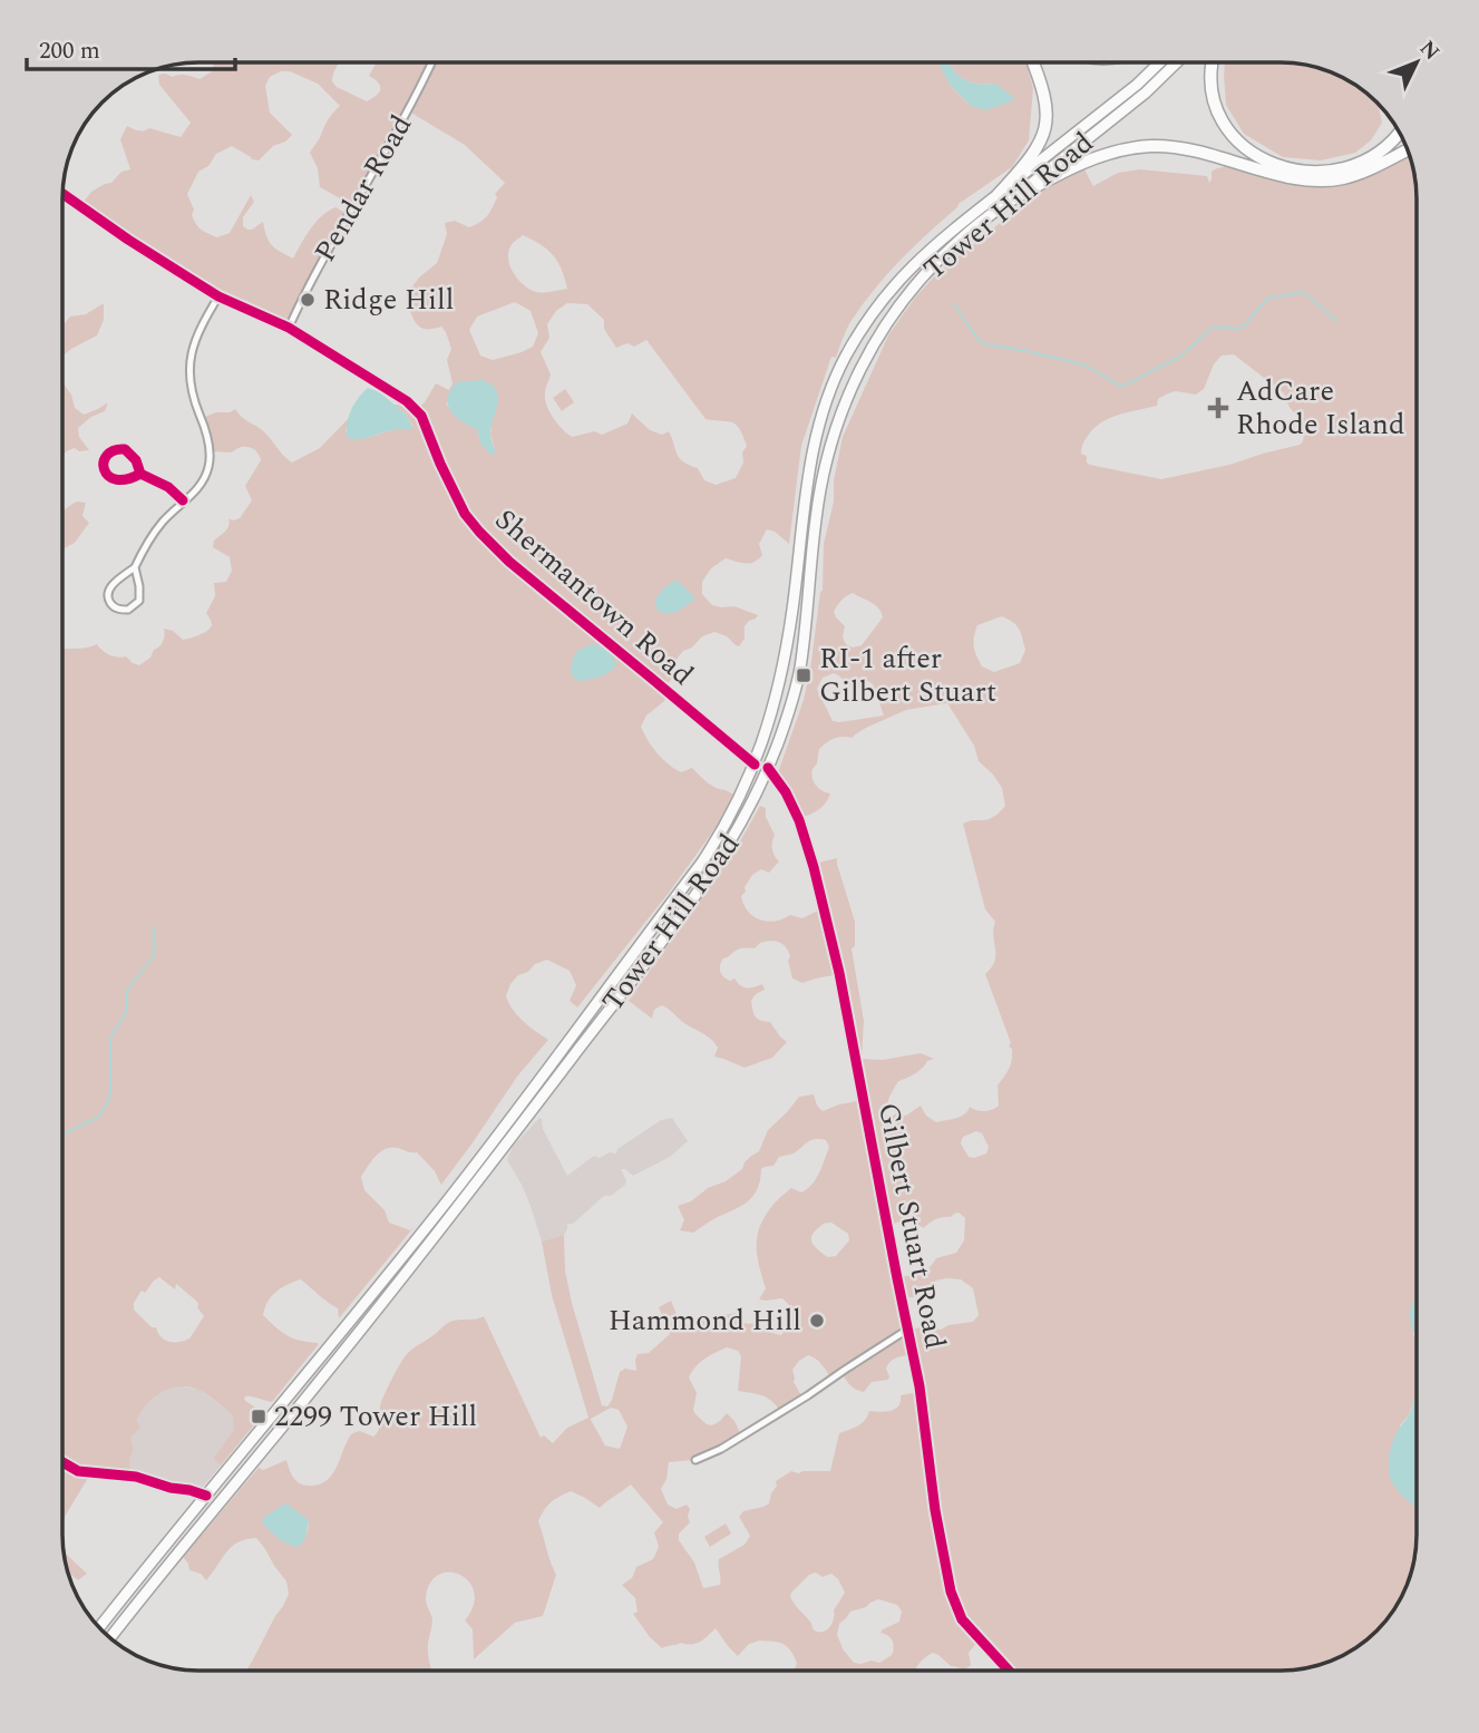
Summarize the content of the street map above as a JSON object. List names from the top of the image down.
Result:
{
  "streets": {
    "highway": ["Tower Hill Road"],
    "street": ["Pendar Road", "Shermantown Road", "Gilbert Stuart Road"]
  },
  "crossings": [
    ["Pendar Road", "Shermantown Road"],
    ["Tower Hill Road", "Shermantown Road"],
    ["Tower Hill Road", "Gilbert Stuart Road"]
  ],
  "places": {
    "other": ["Ridge Hill", "Hammond Hill"],
    "health": ["AdCare Rhode Island"],
    "transit": ["RI-1 after Gilbert Stuart", "2299 Tower Hill"]
  },
  "scale_bar": "200 m",
  "north": "top right"
}
